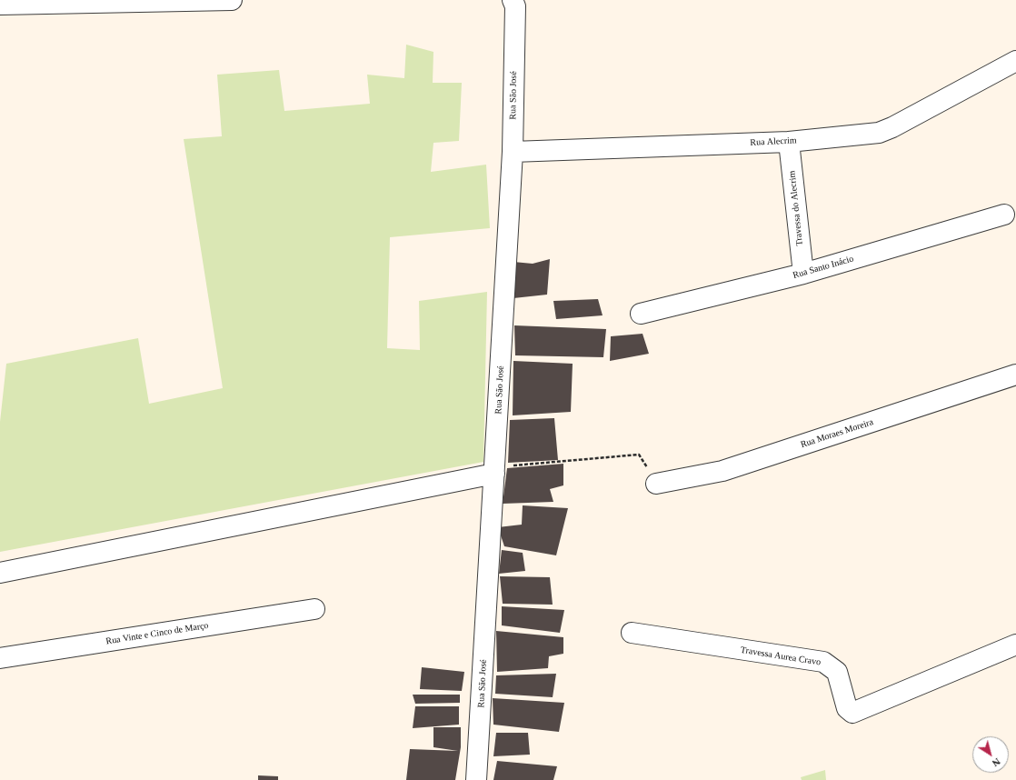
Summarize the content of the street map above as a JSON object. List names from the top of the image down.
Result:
{
  "streets": {
    "street": [
      "Rua São José",
      "Rua Alecrim",
      "Travessa do Alecrim",
      "Rua Santo Inácio",
      "Rua Moraes Moreira",
      "Rua Vinte e Cinco de Março",
      "Travessa Aurea Cravo"
    ]
  },
  "crossings": [
    ["Rua São José", "Rua Alecrim"],
    ["Rua Alecrim", "Travessa do Alecrim"],
    ["Travessa do Alecrim", "Rua Santo Inácio"]
  ],
  "north": "bottom right"
}
